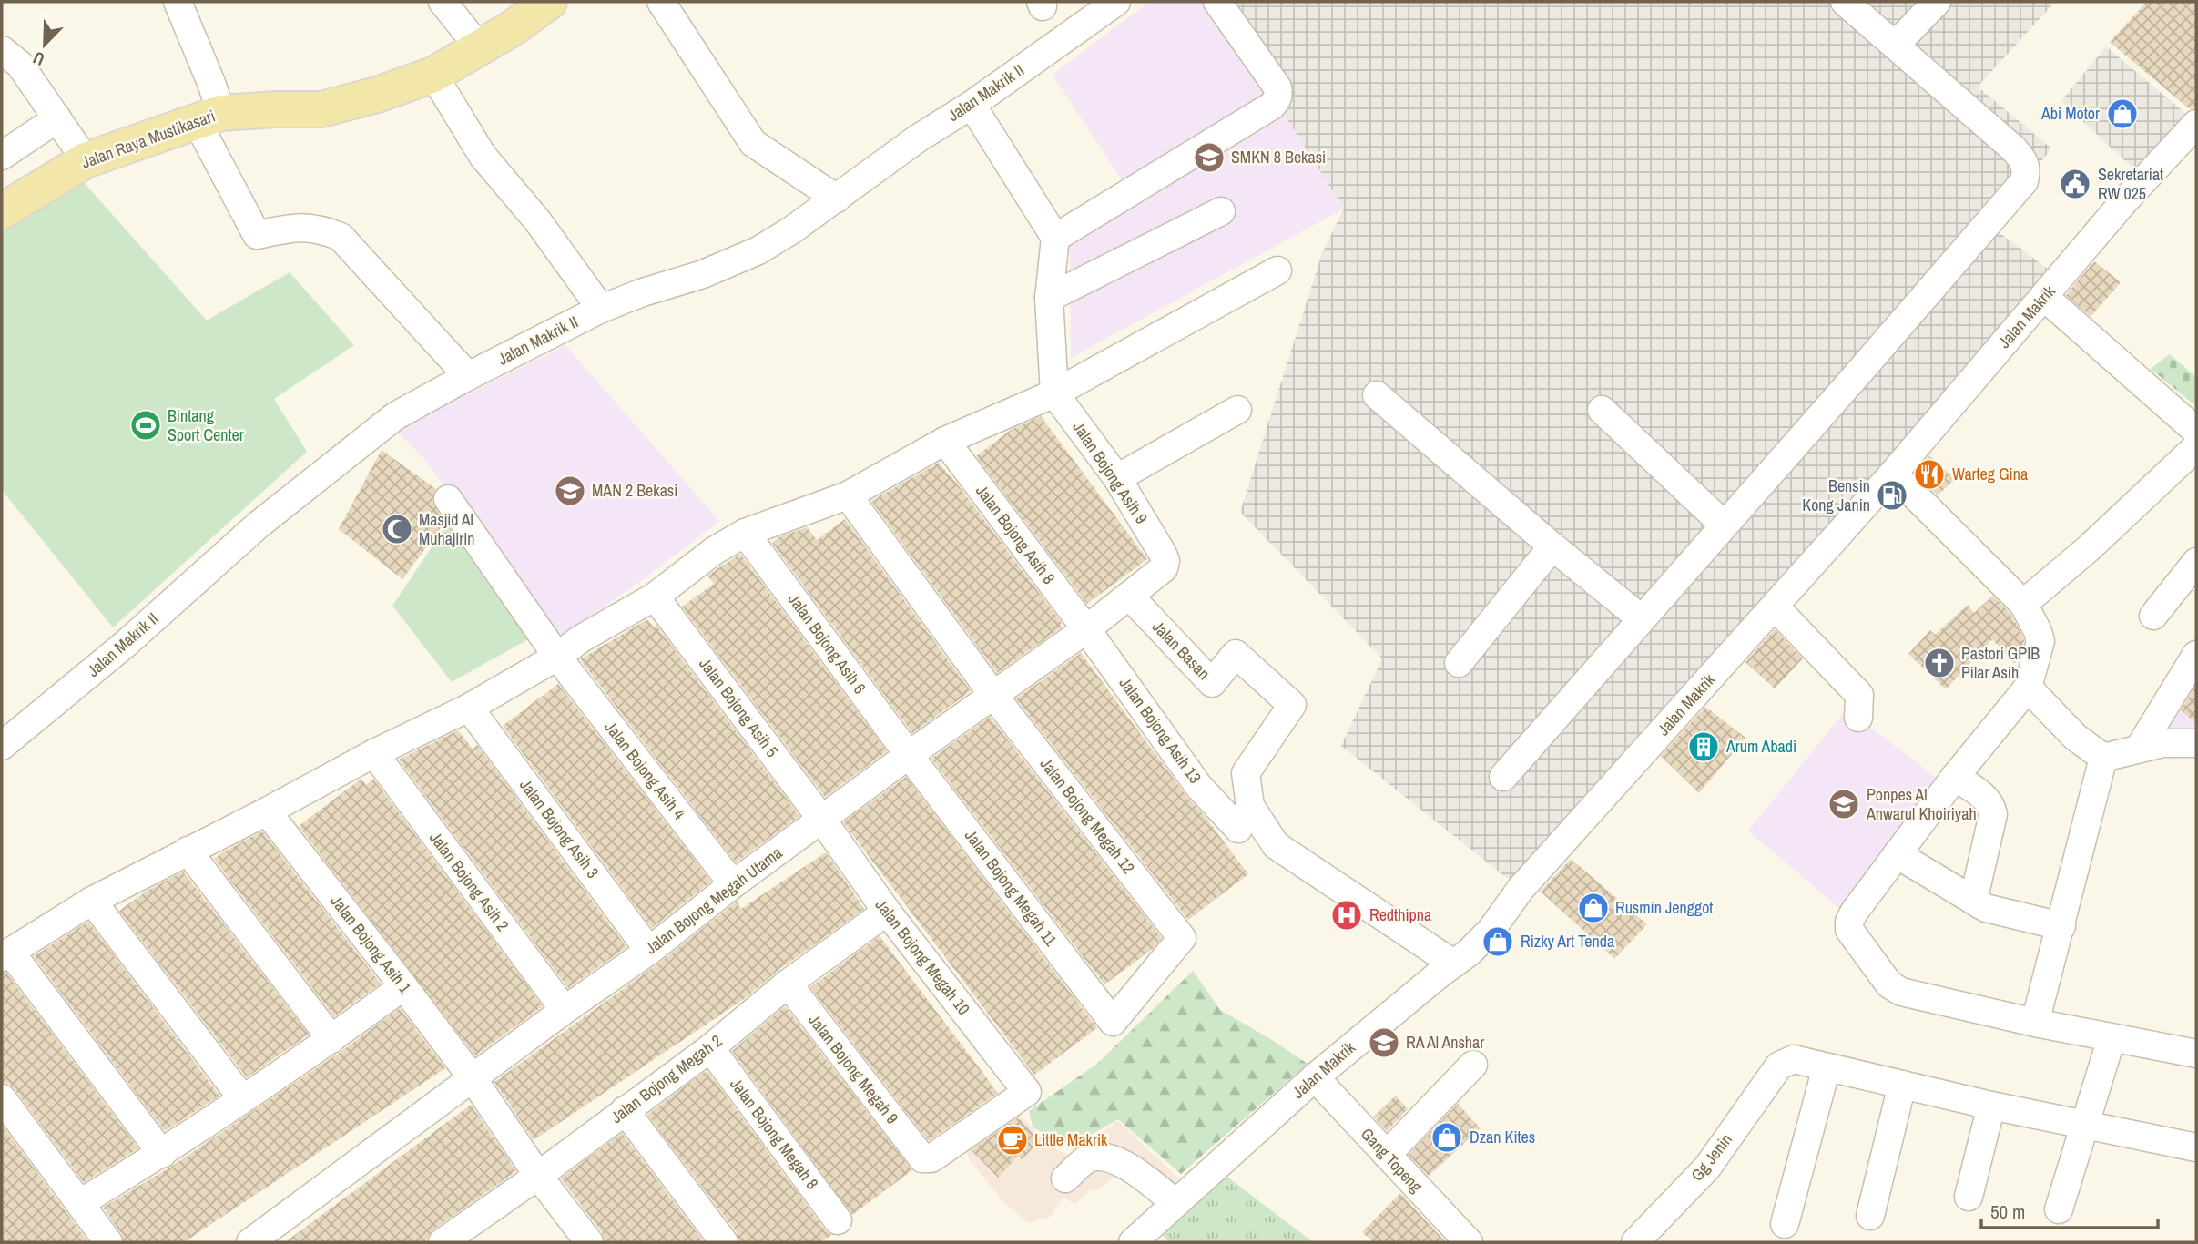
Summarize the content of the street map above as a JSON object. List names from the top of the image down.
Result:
{
  "streets": {
    "main road": ["Jalan Raya Mustikasari"],
    "street": [
      "Jalan Makrik II",
      "Jalan Makrik",
      "Jalan Bojong Asih 9",
      "Jalan Bojong Asih 8",
      "Jalan Bojong Asih 6",
      "Jalan Basan",
      "Jalan Bojong Asih 5",
      "Jalan Bojong Asih 13",
      "Jalan Bojong Asih 4",
      "Jalan Bojong Megah 12",
      "Jalan Bojong Asih 3",
      "Jalan Bojong Asih 2",
      "Jalan Bojong Megah 11",
      "Jalan Bojong Megah Utama",
      "Jalan Bojong Asih 1",
      "Jalan Bojong Megah 10",
      "Jalan Bojong Megah 9",
      "Jalan Bojong Megah 2",
      "Jalan Bojong Megah 8",
      "Gg Jenin",
      "Gang Topeng"
    ]
  },
  "crossings": [
    ["Jalan Makrik", "Jalan Basan"],
    ["Jalan Makrik", "Gang Topeng"],
    ["Jalan Bojong Asih 9", "Jalan Bojong Megah Utama"],
    ["Jalan Bojong Asih 8", "Jalan Bojong Asih 13"],
    ["Jalan Bojong Asih 8", "Jalan Bojong Megah Utama"],
    ["Jalan Bojong Asih 6", "Jalan Bojong Megah 11"],
    ["Jalan Bojong Asih 6", "Jalan Bojong Megah Utama"],
    ["Jalan Basan", "Jalan Bojong Megah Utama"],
    ["Jalan Bojong Asih 5", "Jalan Bojong Megah Utama"],
    ["Jalan Bojong Asih 5", "Jalan Bojong Megah 10"],
    ["Jalan Bojong Asih 13", "Jalan Bojong Megah Utama"],
    ["Jalan Bojong Asih 4", "Jalan Bojong Megah Utama"],
    ["Jalan Bojong Megah 12", "Jalan Bojong Megah 11"],
    ["Jalan Bojong Megah 12", "Jalan Bojong Megah Utama"],
    ["Jalan Bojong Asih 3", "Jalan Bojong Megah Utama"],
    ["Jalan Bojong Asih 2", "Jalan Bojong Megah Utama"],
    ["Jalan Bojong Megah 11", "Jalan Bojong Megah Utama"],
    ["Jalan Bojong Megah Utama", "Jalan Bojong Asih 1"],
    ["Jalan Bojong Megah Utama", "Jalan Bojong Megah 10"],
    ["Jalan Bojong Megah 10", "Jalan Bojong Megah 9"],
    ["Jalan Bojong Megah 10", "Jalan Bojong Megah 2"],
    ["Jalan Bojong Megah 9", "Jalan Bojong Megah 2"],
    ["Jalan Bojong Megah 2", "Jalan Bojong Megah 8"]
  ],
  "places": {
    "shop": [
      "Abi Motor",
      "Rusmin Jenggot",
      "Rizky Art Tenda",
      "Dzan Kites"
    ],
    "school or university": [
      "SMKN 8 Bekasi",
      "MAN 2 Bekasi",
      "Ponpes Al Anwarul Khoiriyah",
      "RA Al Anshar"
    ],
    "public building": ["Sekretariat RW 025"],
    "sports": ["Bintang Sport Center"],
    "restaurant": ["Warteg Gina"],
    "fuel station": ["Bensin Kong Janin"],
    "mosque": ["Masjid Al Muhajirin"],
    "church": ["Pastori GPIB Pilar Asih"],
    "building": ["Arum Abadi"],
    "hospital": ["Redthipna"],
    "cafe": ["Little Makrik"]
  },
  "scale_bar": "50 m",
  "north": "bottom left"
}
